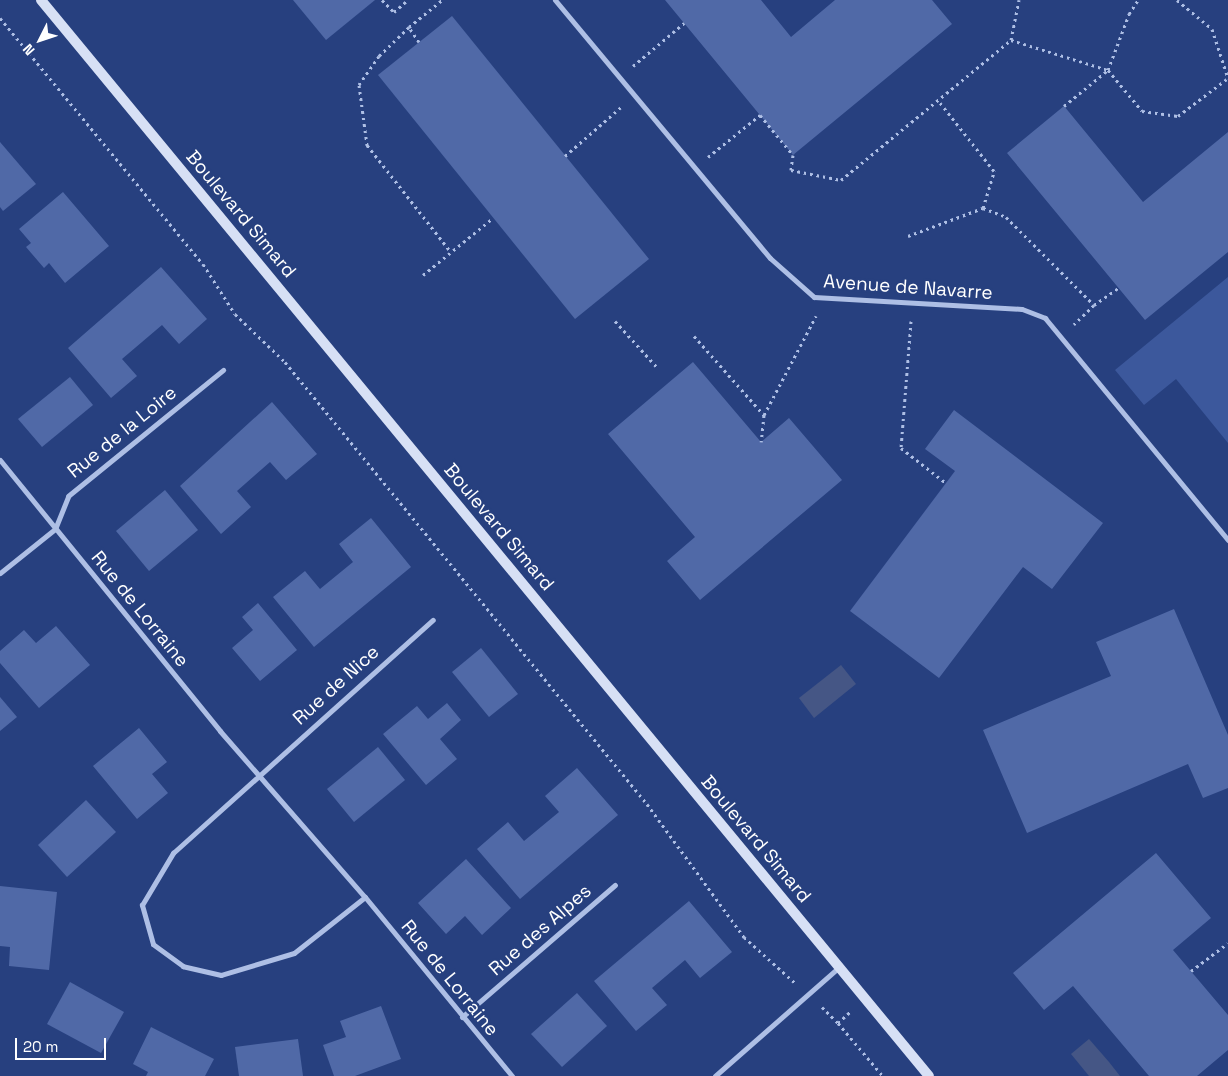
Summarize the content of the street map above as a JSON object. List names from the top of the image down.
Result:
{
  "streets": {
    "main road": ["Boulevard Simard"],
    "street": [
      "Avenue de Navarre",
      "Rue de la Loire",
      "Rue de Lorraine",
      "Rue de Nice",
      "Rue des Alpes"
    ]
  },
  "crossings": [
    ["Rue de la Loire", "Rue de Lorraine"],
    ["Rue de Lorraine", "Rue de Nice"],
    ["Rue de Lorraine", "Rue des Alpes"]
  ],
  "scale_bar": "20 m",
  "north": "bottom left"
}
